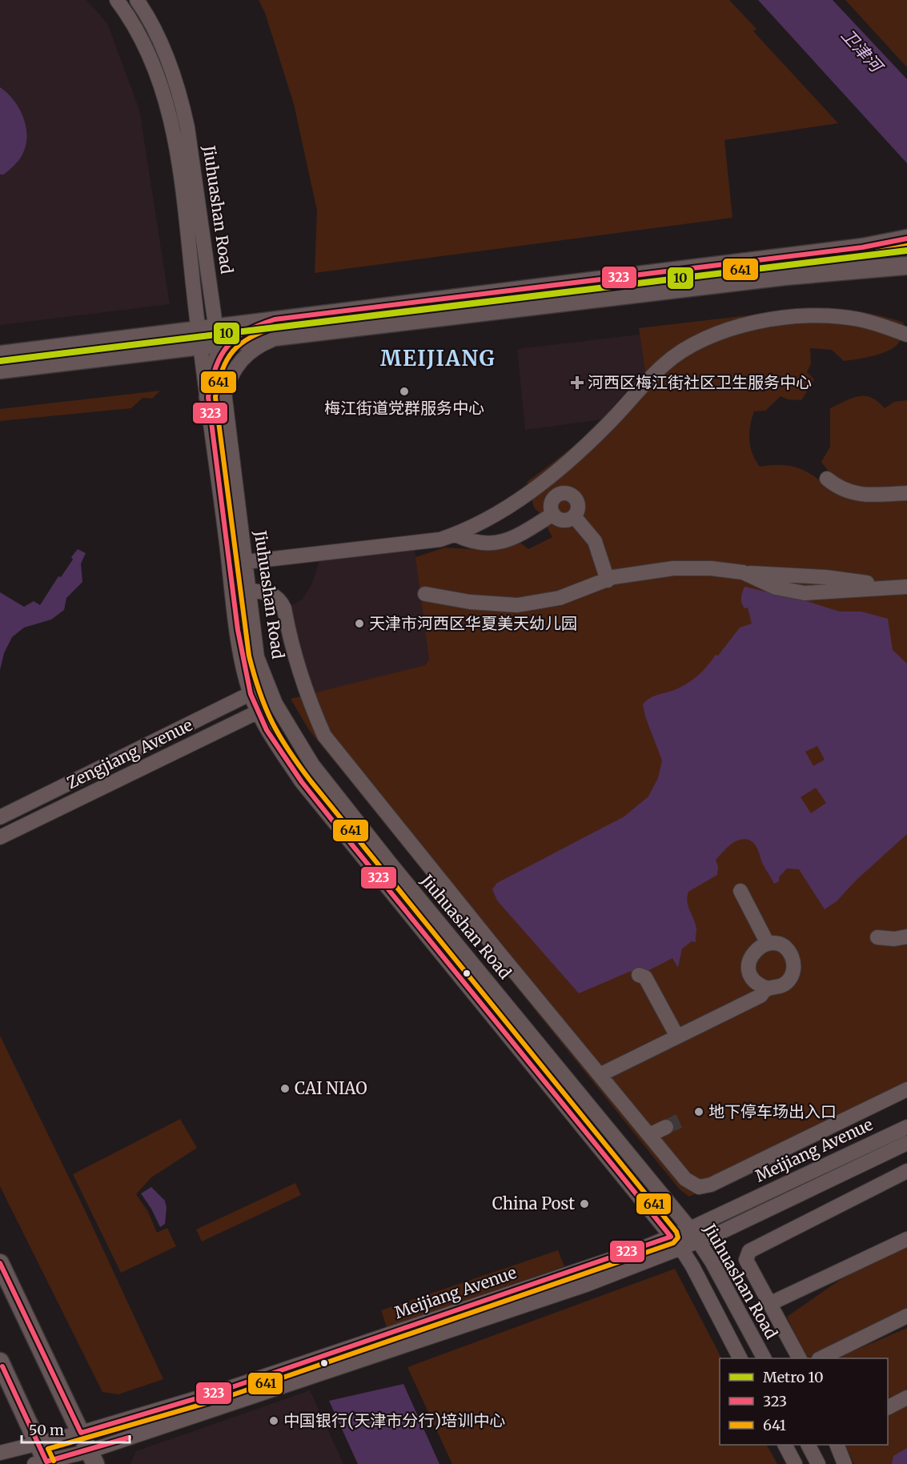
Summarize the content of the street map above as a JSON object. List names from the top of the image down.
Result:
{
  "streets": {
    "street": ["Jiuhuashan Road", "Zengjiang Avenue", "Meijiang Avenue"]
  },
  "crossings": [
    ["Jiuhuashan Road", "Zengjiang Avenue"],
    ["Jiuhuashan Road", "Meijiang Avenue"]
  ],
  "districts": ["MEIJIANG"],
  "water": ["卫津河"],
  "places": {
    "health": ["河西区梅江街社区卫生服务中心"],
    "other": [
      "梅江街道党群服务中心",
      "天津市河西区华夏美天幼儿园",
      "CAI NIAO",
      "地下停车场出入口",
      "China Post",
      "中国银行(天津市分行)培训中心"
    ]
  },
  "lines": ["transit line 323", "transit line 641", "metro line 10"],
  "legend": ["Metro 10", "323", "641"],
  "scale_bar": "50 m"
}
